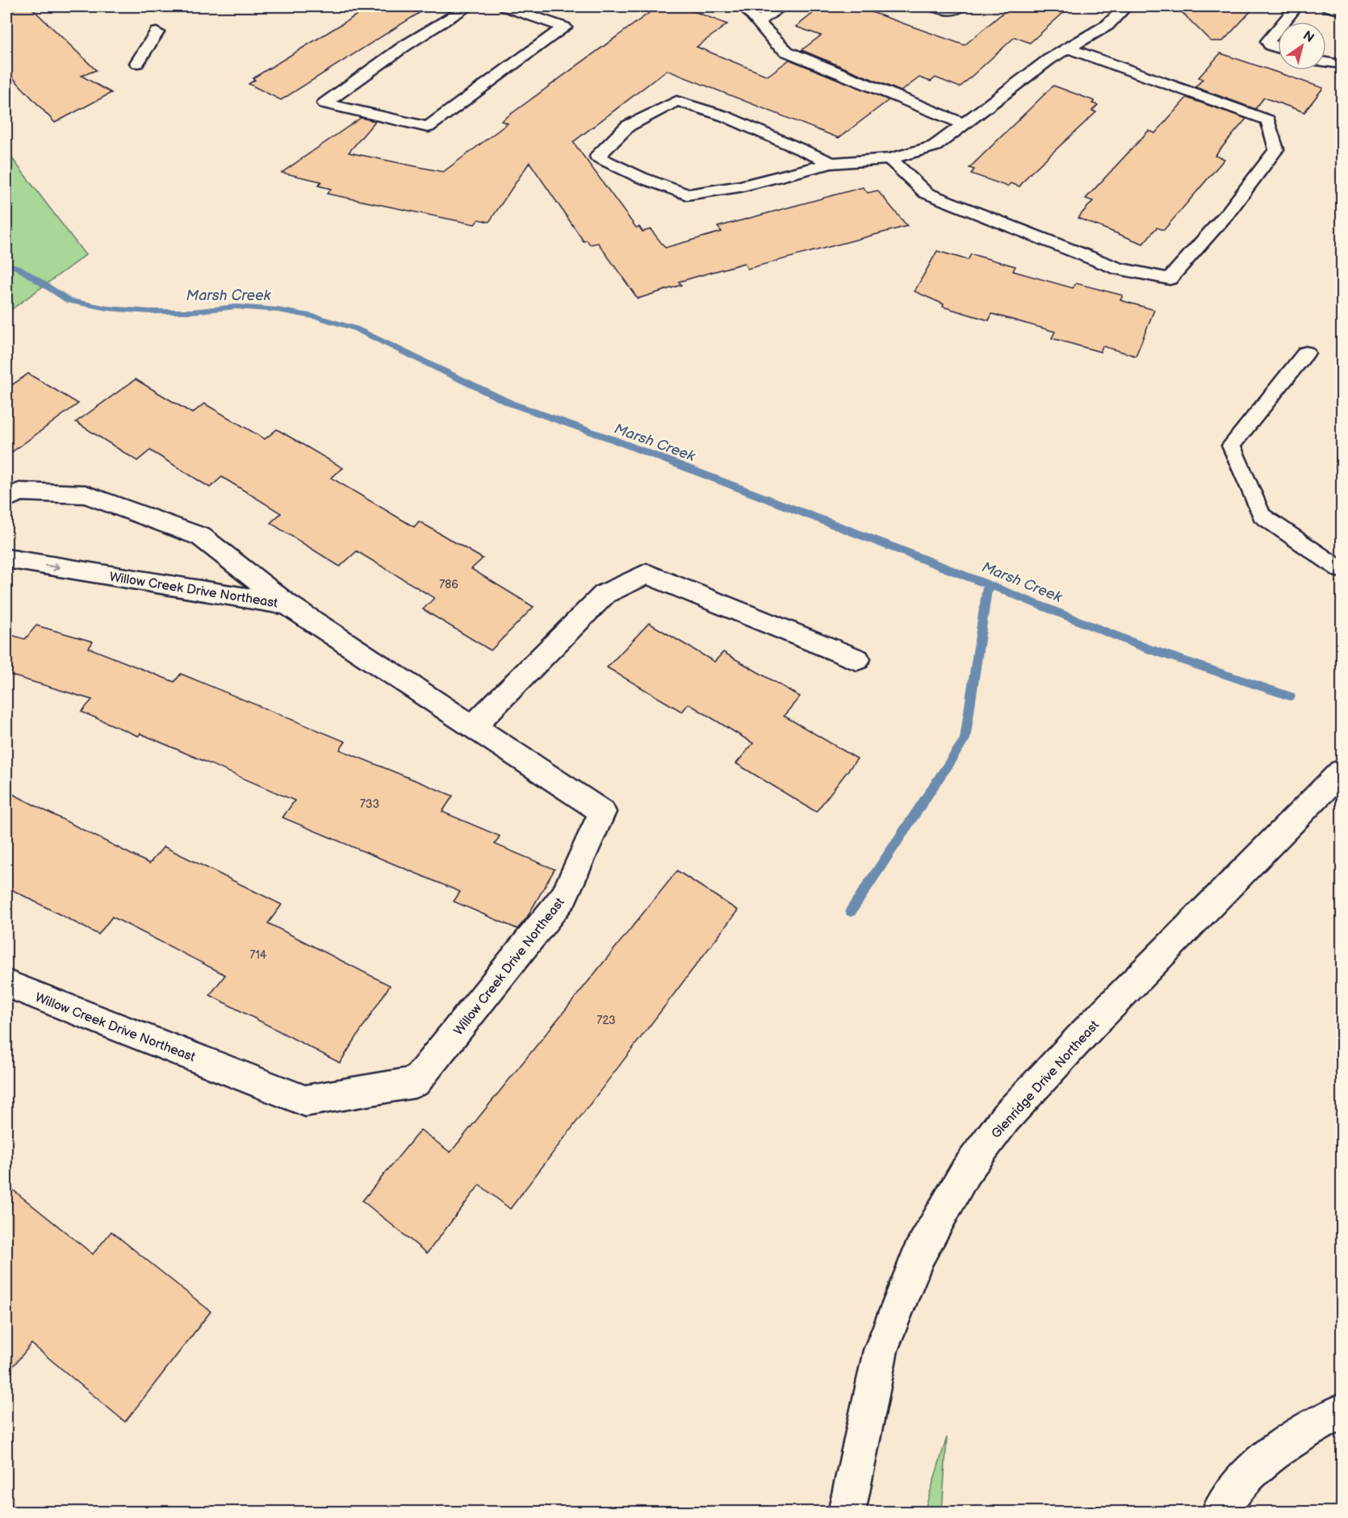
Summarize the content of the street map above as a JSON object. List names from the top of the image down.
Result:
{
  "streets": {
    "street": ["Willow Creek Drive Northeast", "Glenridge Drive Northeast"]
  },
  "water": ["Marsh Creek"],
  "house_numbers": [
    "786",
    "733",
    "714",
    "723"
  ],
  "north": "top right"
}
